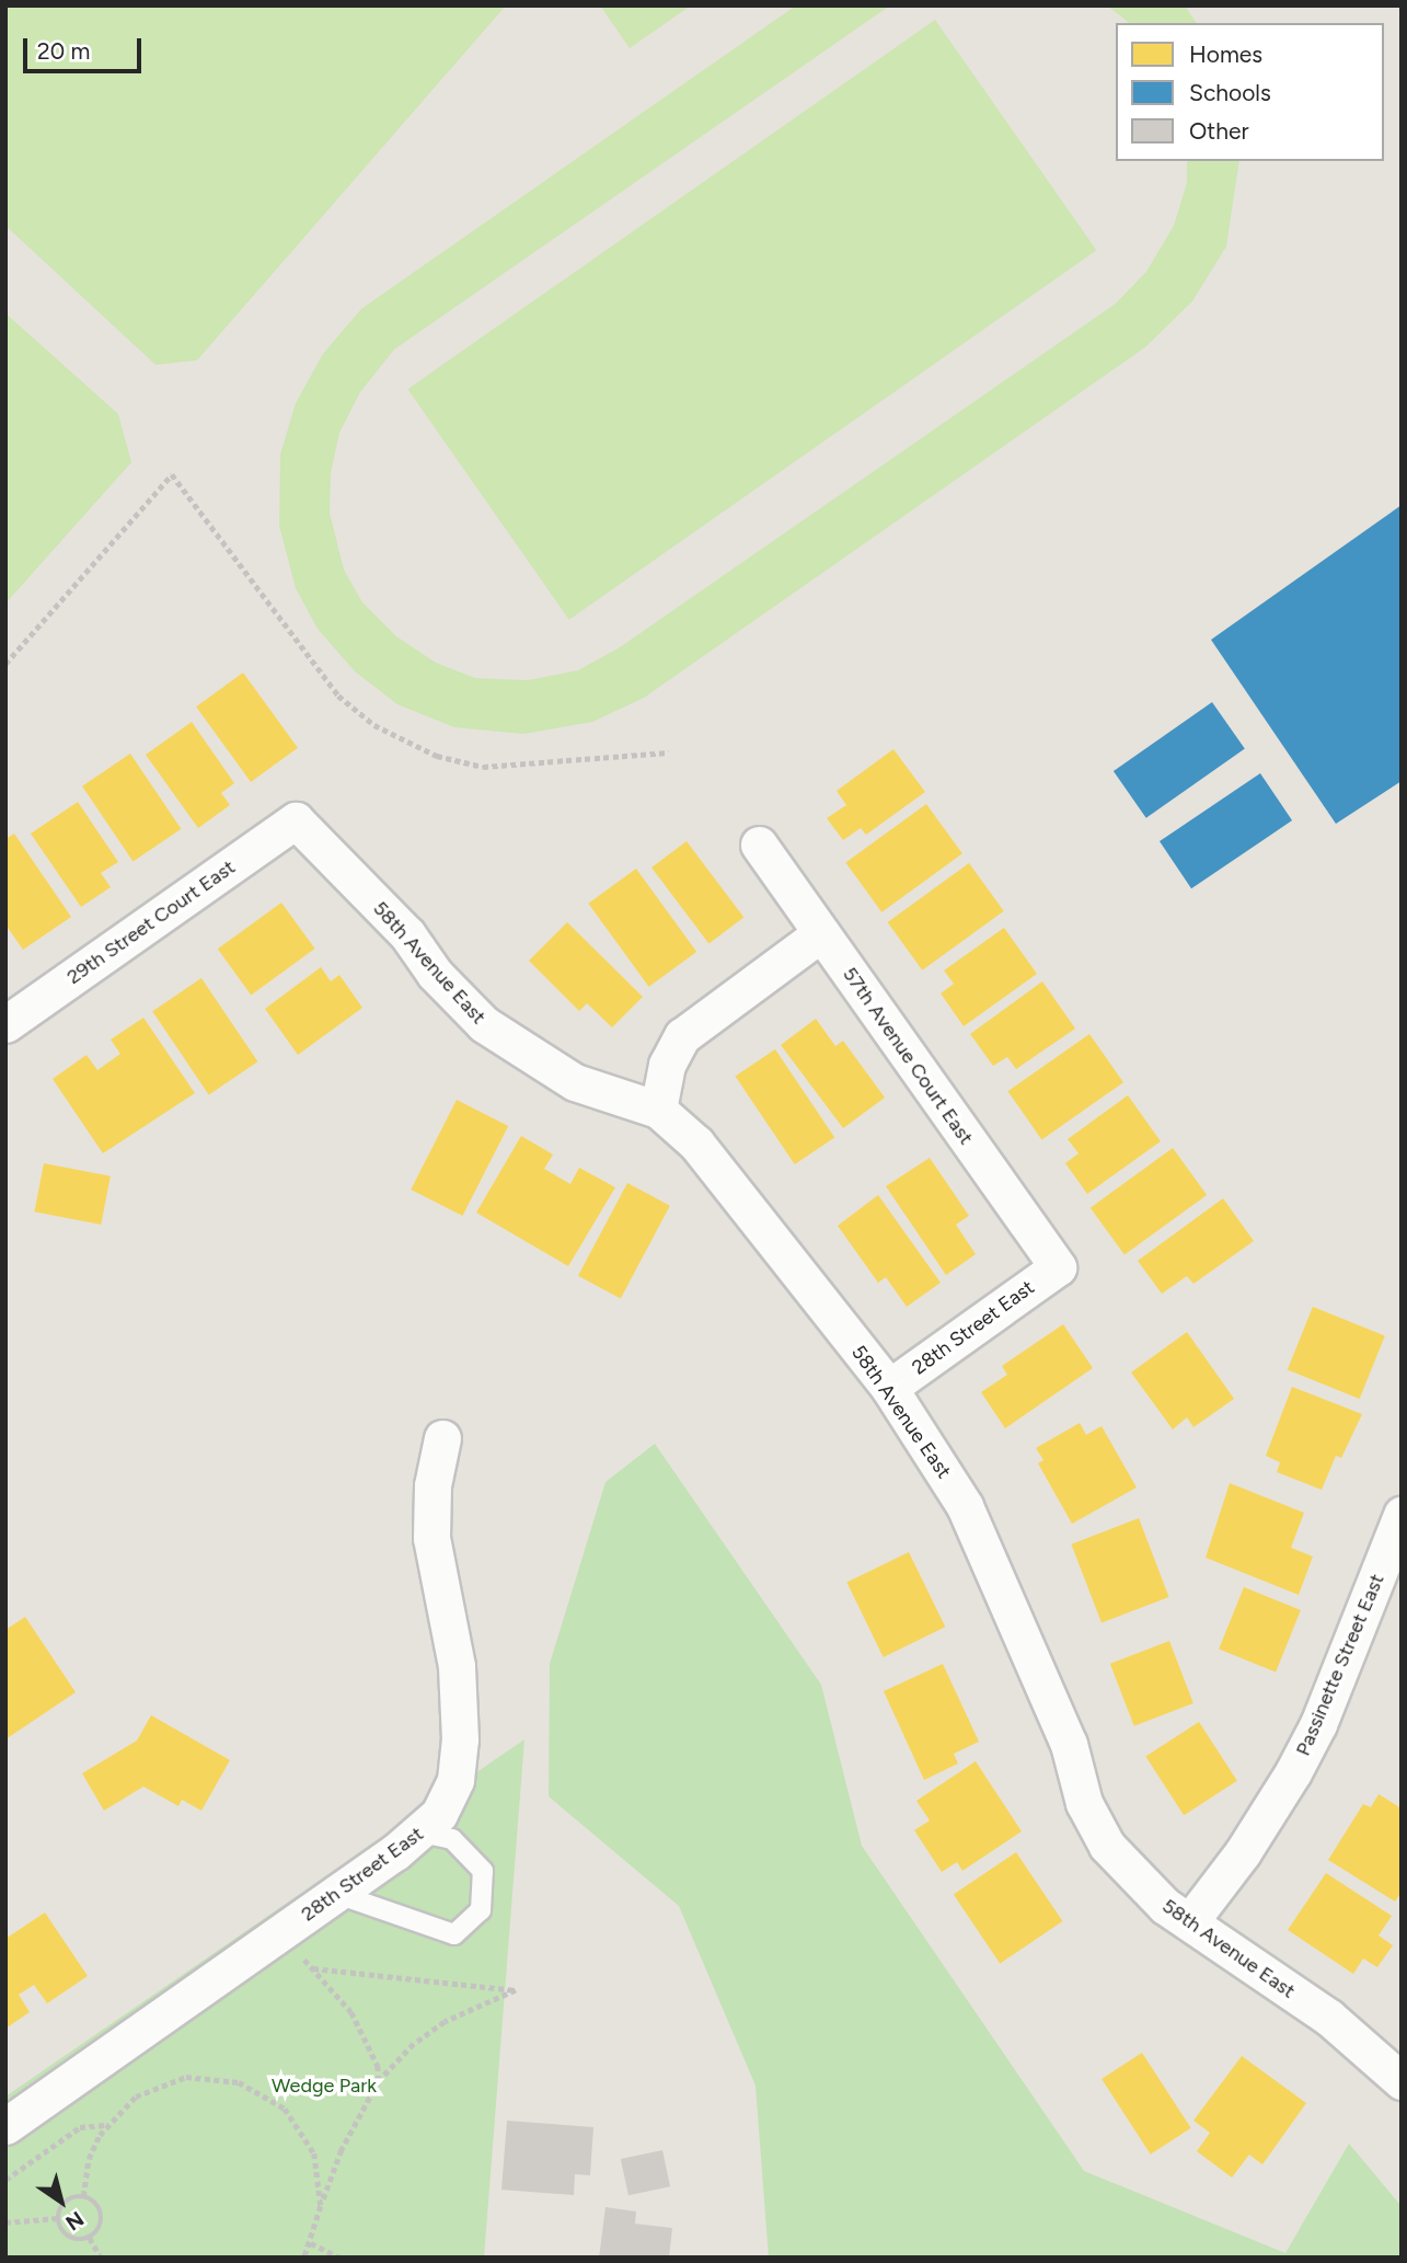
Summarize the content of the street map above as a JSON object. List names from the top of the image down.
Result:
{
  "streets": {
    "street": [
      "29th Street Court East",
      "58th Avenue East",
      "57th Avenue Court East",
      "28th Street East",
      "Passinette Street East"
    ]
  },
  "crossings": [
    ["29th Street Court East", "58th Avenue East"],
    ["58th Avenue East", "28th Street East"],
    ["58th Avenue East", "Passinette Street East"],
    ["57th Avenue Court East", "28th Street East"]
  ],
  "parks": ["Wedge Park"],
  "legend": ["Homes", "Schools", "Other"],
  "scale_bar": "20 m",
  "north": "bottom right"
}
